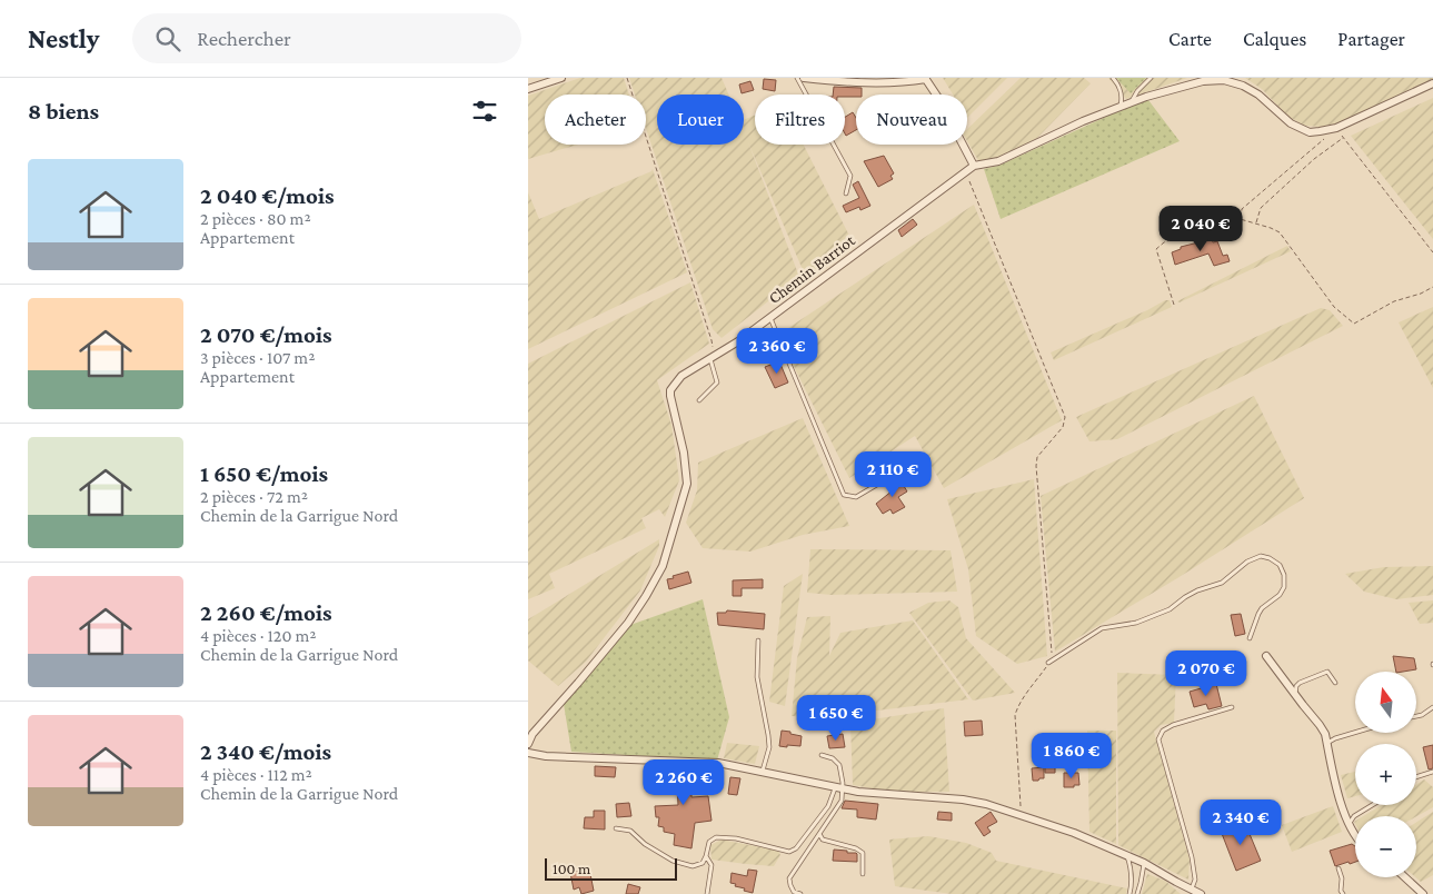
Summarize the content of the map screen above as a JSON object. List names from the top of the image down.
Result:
{
  "streets": {
    "street": ["Chemin Barriot"]
  },
  "scale_bar": "100 m",
  "north": "top",
  "page": {
    "header": "Nestly",
    "search": "Rechercher",
    "nav": ["Carte", "Calques", "Partager"],
    "heading": "8 biens",
    "chip": [
      "Acheter",
      "Louer",
      "Filtres",
      "Nouveau"
    ],
    "list": [
      {
        "name": "2 040 €/mois",
        "note": "2 pièces · 80 m² · Appartement"
      },
      {
        "name": "2 070 €/mois",
        "note": "3 pièces · 107 m² · Appartement"
      },
      {
        "name": "1 650 €/mois",
        "note": "2 pièces · 72 m² · Chemin de la Garrigue Nord"
      },
      {
        "name": "2 260 €/mois",
        "note": "4 pièces · 120 m² · Chemin de la Garrigue Nord"
      },
      {
        "name": "2 340 €/mois",
        "note": "4 pièces · 112 m² · Chemin de la Garrigue Nord"
      }
    ],
    "price": [
      "2 040 €",
      "2 360 €",
      "2 110 €",
      "2 070 €",
      "1 650 €",
      "1 860 €",
      "2 260 €",
      "2 340 €"
    ],
    "map_buttons": ["+", "−"],
    "scale": "100 m"
  }
}
